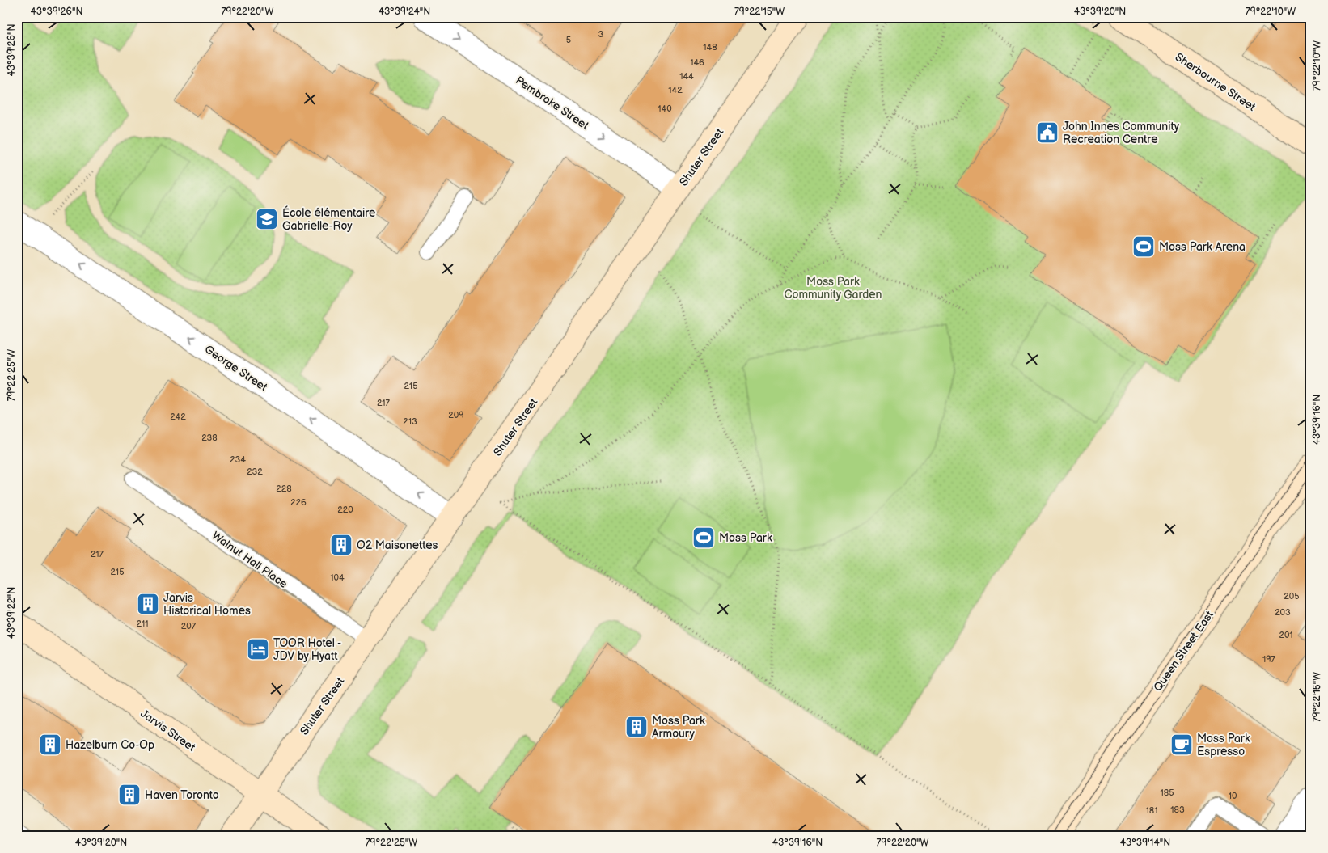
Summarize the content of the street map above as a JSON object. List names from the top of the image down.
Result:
{
  "streets": {
    "street": [
      "Sherbourne Street",
      "Pembroke Street",
      "Shuter Street",
      "George Street",
      "Queen Street East",
      "Jarvis Street"
    ],
    "lane": ["Walnut Hall Place"]
  },
  "crossings": [
    ["Pembroke Street", "Shuter Street"],
    ["Shuter Street", "George Street"],
    ["Shuter Street", "Walnut Hall Place"],
    ["Shuter Street", "Jarvis Street"]
  ],
  "one_way": ["Pembroke Street", "George Street"],
  "parks": ["Moss Park Community Garden"],
  "places": {
    "public building": ["John Innes Community Recreation Centre"],
    "school or university": ["École élémentaire Gabrielle-Roy"],
    "sports": ["Moss Park Arena", "Moss Park"],
    "building": [
      "O2 Maisonettes",
      "Jarvis Historical Homes",
      "Moss Park Armoury",
      "Hazelburn Co-Op",
      "Haven Toronto"
    ],
    "hotel": ["TOOR Hotel - JDV by Hyatt"],
    "cafe": ["Moss Park Espresso"]
  },
  "house_numbers": [
    "3",
    "5",
    "148",
    "146",
    "144",
    "142",
    "140",
    "215",
    "217",
    "209",
    "242",
    "213",
    "238",
    "234",
    "232",
    "228",
    "226",
    "220",
    "217",
    "215",
    "104",
    "205",
    "203",
    "211",
    "207",
    "201",
    "197",
    "185",
    "10",
    "183",
    "181"
  ],
  "coordinates": [
    "43°39'26\"N",
    "79°22'20\"W",
    "43°39'24\"N",
    "79°22'15\"W",
    "43°39'20\"N",
    "79°22'10\"W",
    "79°22'25\"W",
    "43°39'16\"N",
    "43°39'22\"N",
    "43°39'14\"N"
  ]
}
